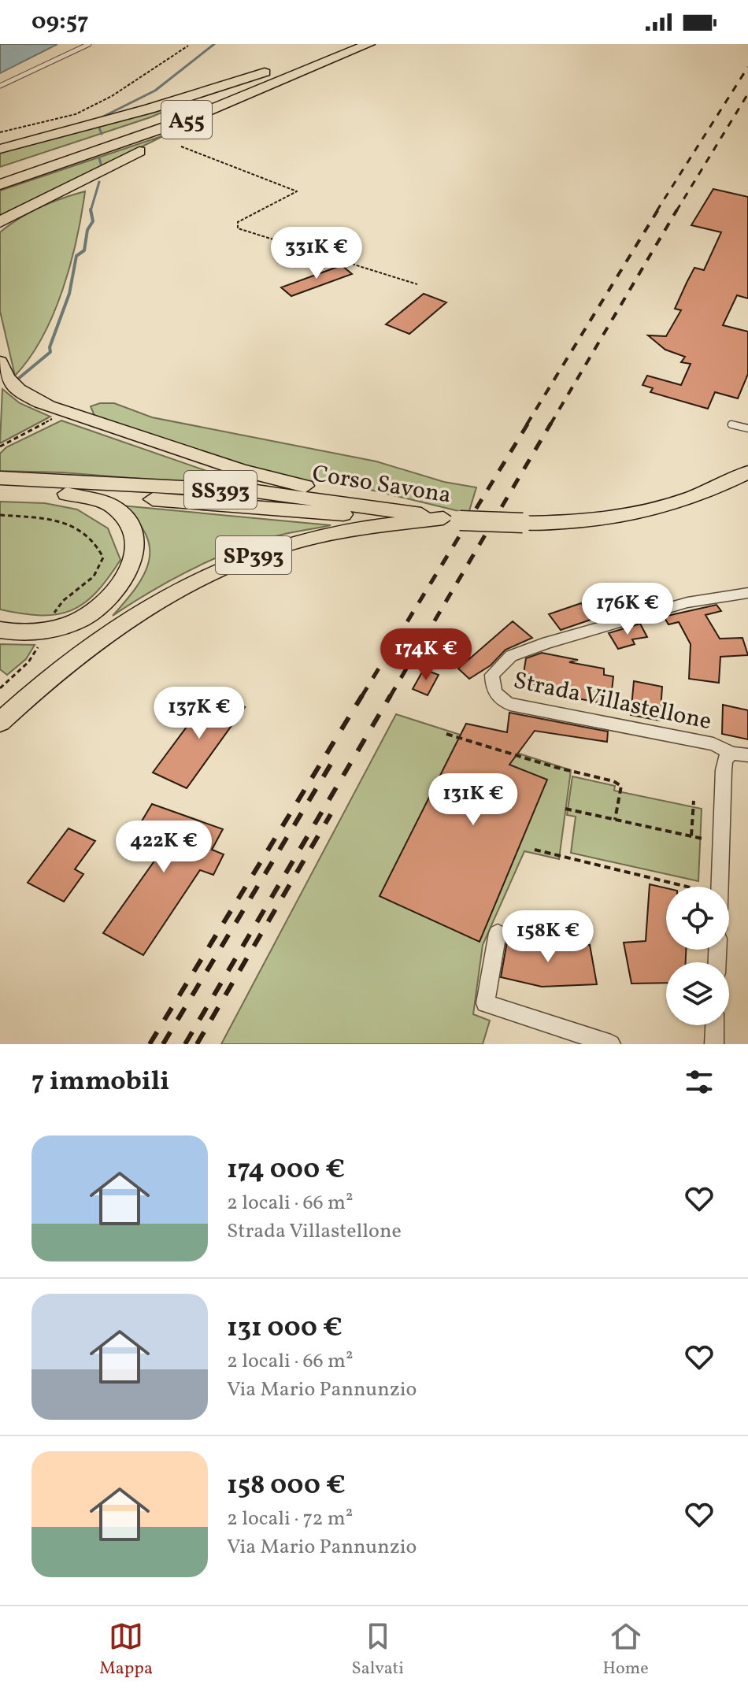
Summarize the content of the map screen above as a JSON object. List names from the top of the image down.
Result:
{
  "streets": {
    "highway": ["A55"],
    "main road": ["Corso Savona", "SS393", "SP393"],
    "street": ["Strada Villastellone"]
  },
  "crossings": [
    ["Corso Savona", "SP393"]
  ],
  "page": {
    "status": "09:57",
    "price": [
      "331K €",
      "176K €",
      "174K €",
      "137K €",
      "131K €",
      "422K €",
      "158K €"
    ],
    "heading": "7 immobili",
    "list": [
      {
        "name": "174 000 €",
        "note": "2 locali · 66 m² · Strada Villastellone"
      },
      {
        "name": "131 000 €",
        "note": "2 locali · 66 m² · Via Mario Pannunzio"
      },
      {
        "name": "158 000 €",
        "note": "2 locali · 72 m² · Via Mario Pannunzio"
      }
    ],
    "tabs": ["Mappa", "Salvati", "Home"]
  }
}
